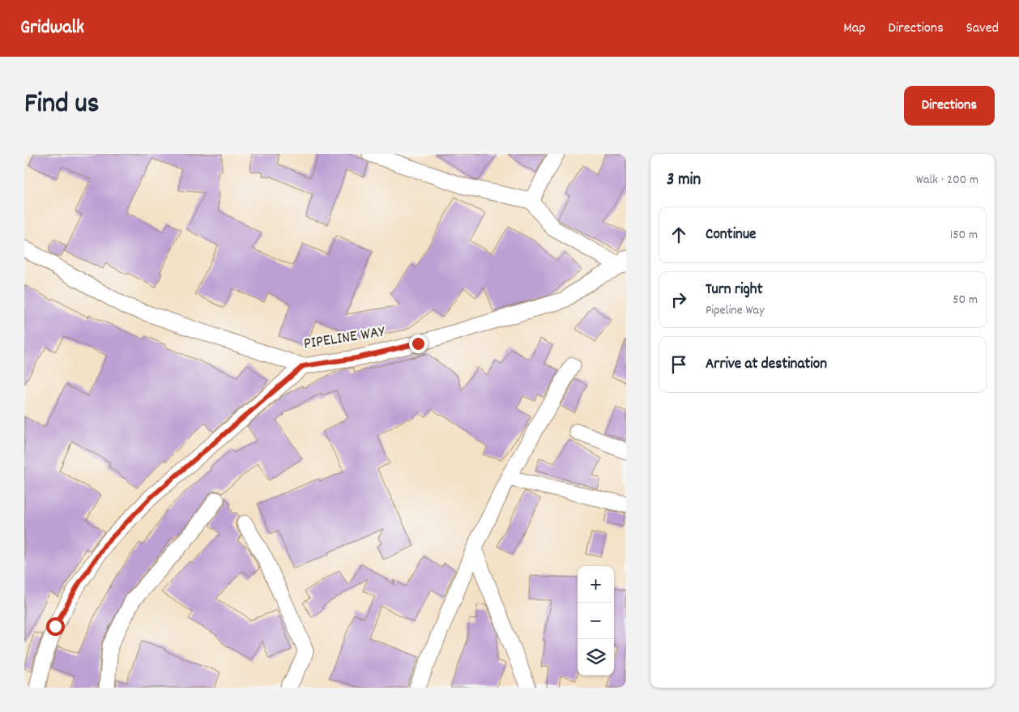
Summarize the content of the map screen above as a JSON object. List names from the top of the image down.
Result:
{
  "streets": {
    "street": ["PIPELINE WAY"]
  },
  "page": {
    "header": "Gridwalk",
    "nav": ["Map", "Directions", "Saved"],
    "title": "Find us",
    "buttons": "Directions",
    "heading": ["3 min", "Walk · 200 m"],
    "list": [
      ["Continue", "150 m"],
      ["Turn right", "Pipeline Way", "50 m"],
      "Arrive at destination"
    ],
    "map_buttons": ["+", "−"]
  }
}
